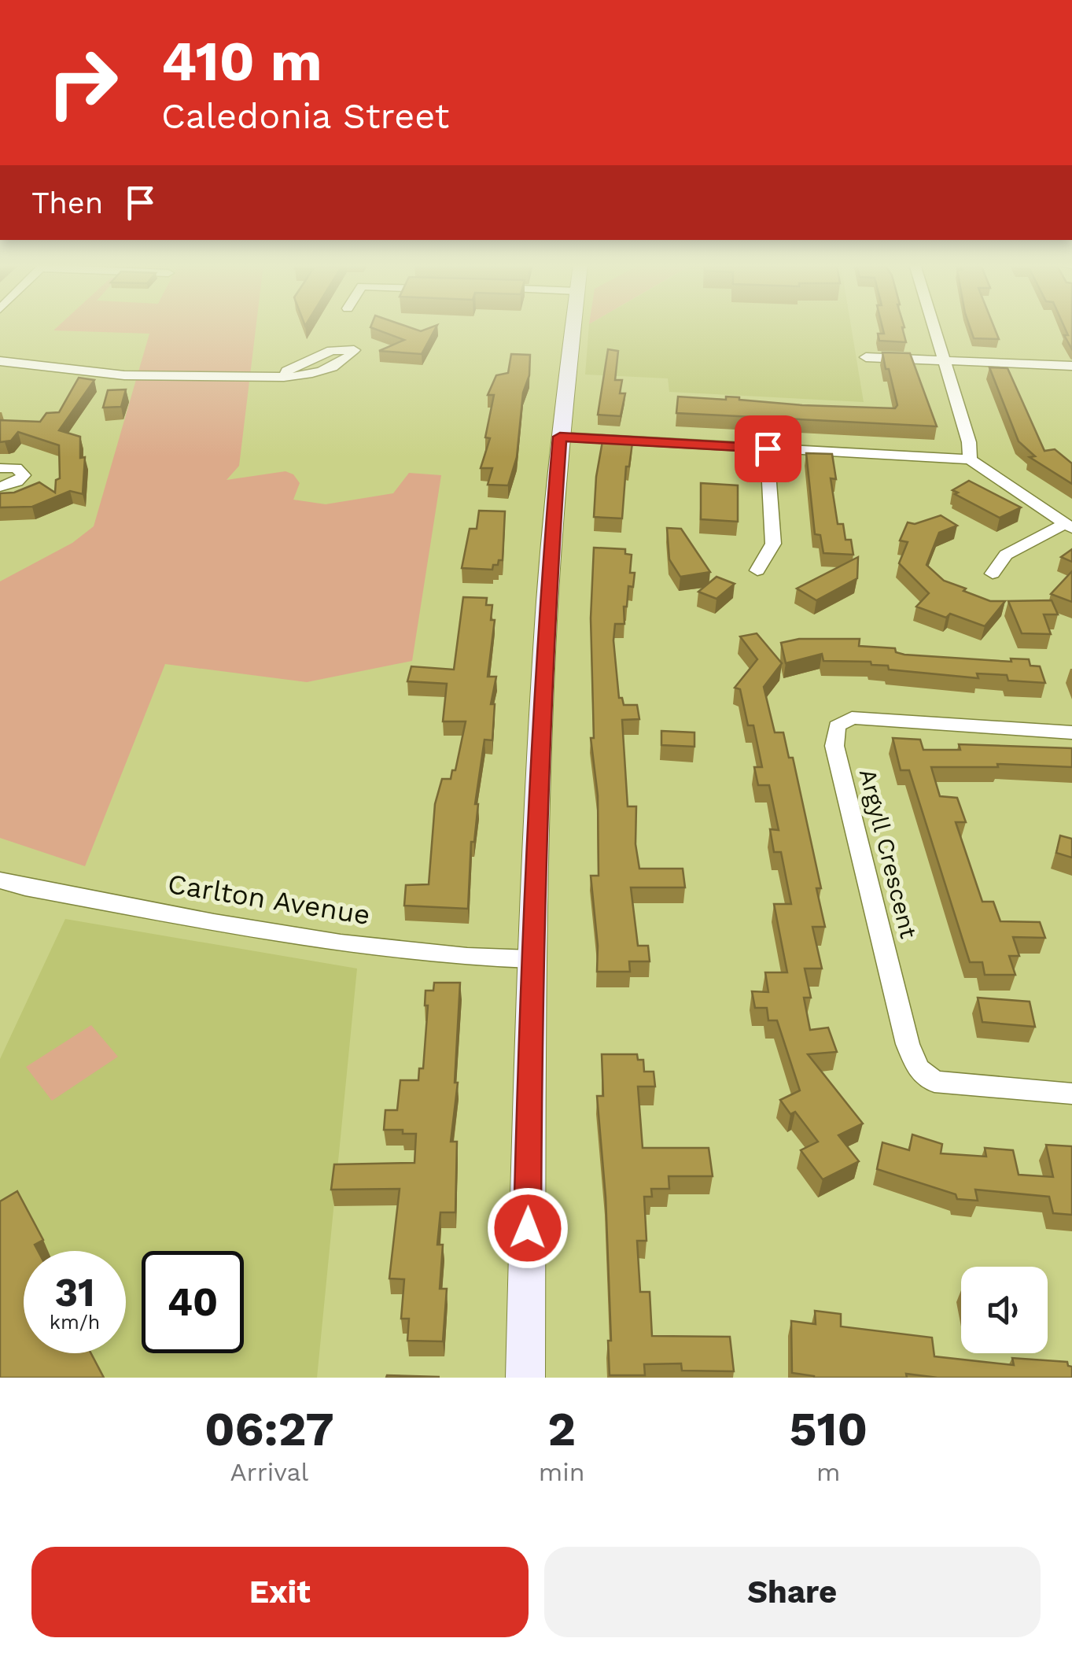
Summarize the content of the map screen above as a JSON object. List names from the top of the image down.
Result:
{
  "streets": {
    "street": ["Argyll Crescent", "Carlton Avenue"]
  },
  "page": {
    "turn": ["410 m", "Caledonia Street"],
    "then": "Then",
    "speed": "31 km/h",
    "limit": "40",
    "eta": [
      "06:27",
      "Arrival",
      "2",
      "min",
      "510",
      "m"
    ],
    "buttons": ["Exit", "Share"]
  }
}
